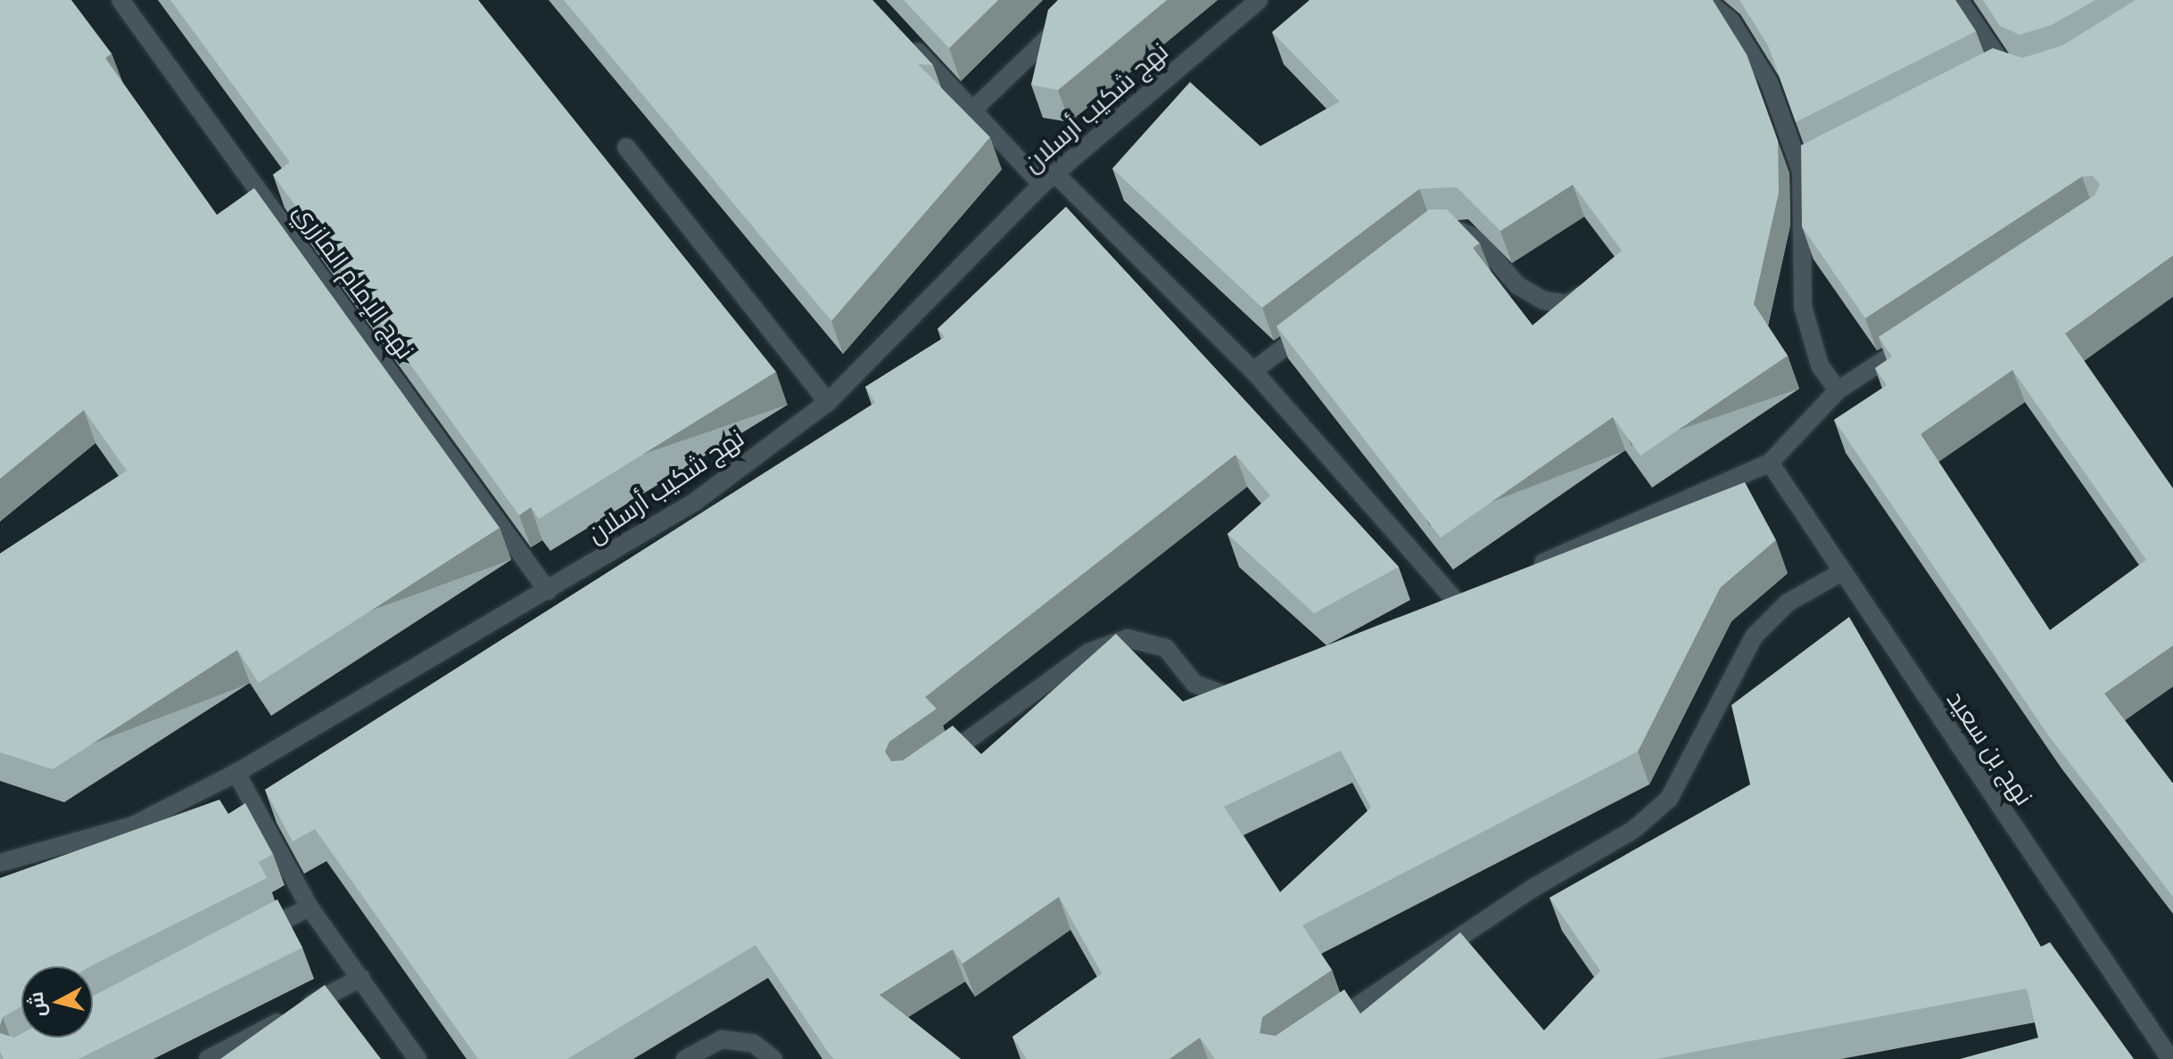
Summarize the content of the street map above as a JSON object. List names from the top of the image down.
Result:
{
  "streets": {
    "street": ["نهج شكيب أرسلان", "نهج الإمام المازري", "نهج بن سعيد"]
  },
  "crossings": [
    ["نهج شكيب أرسلان", "نهج الإمام المازري"]
  ],
  "north": "left"
}
